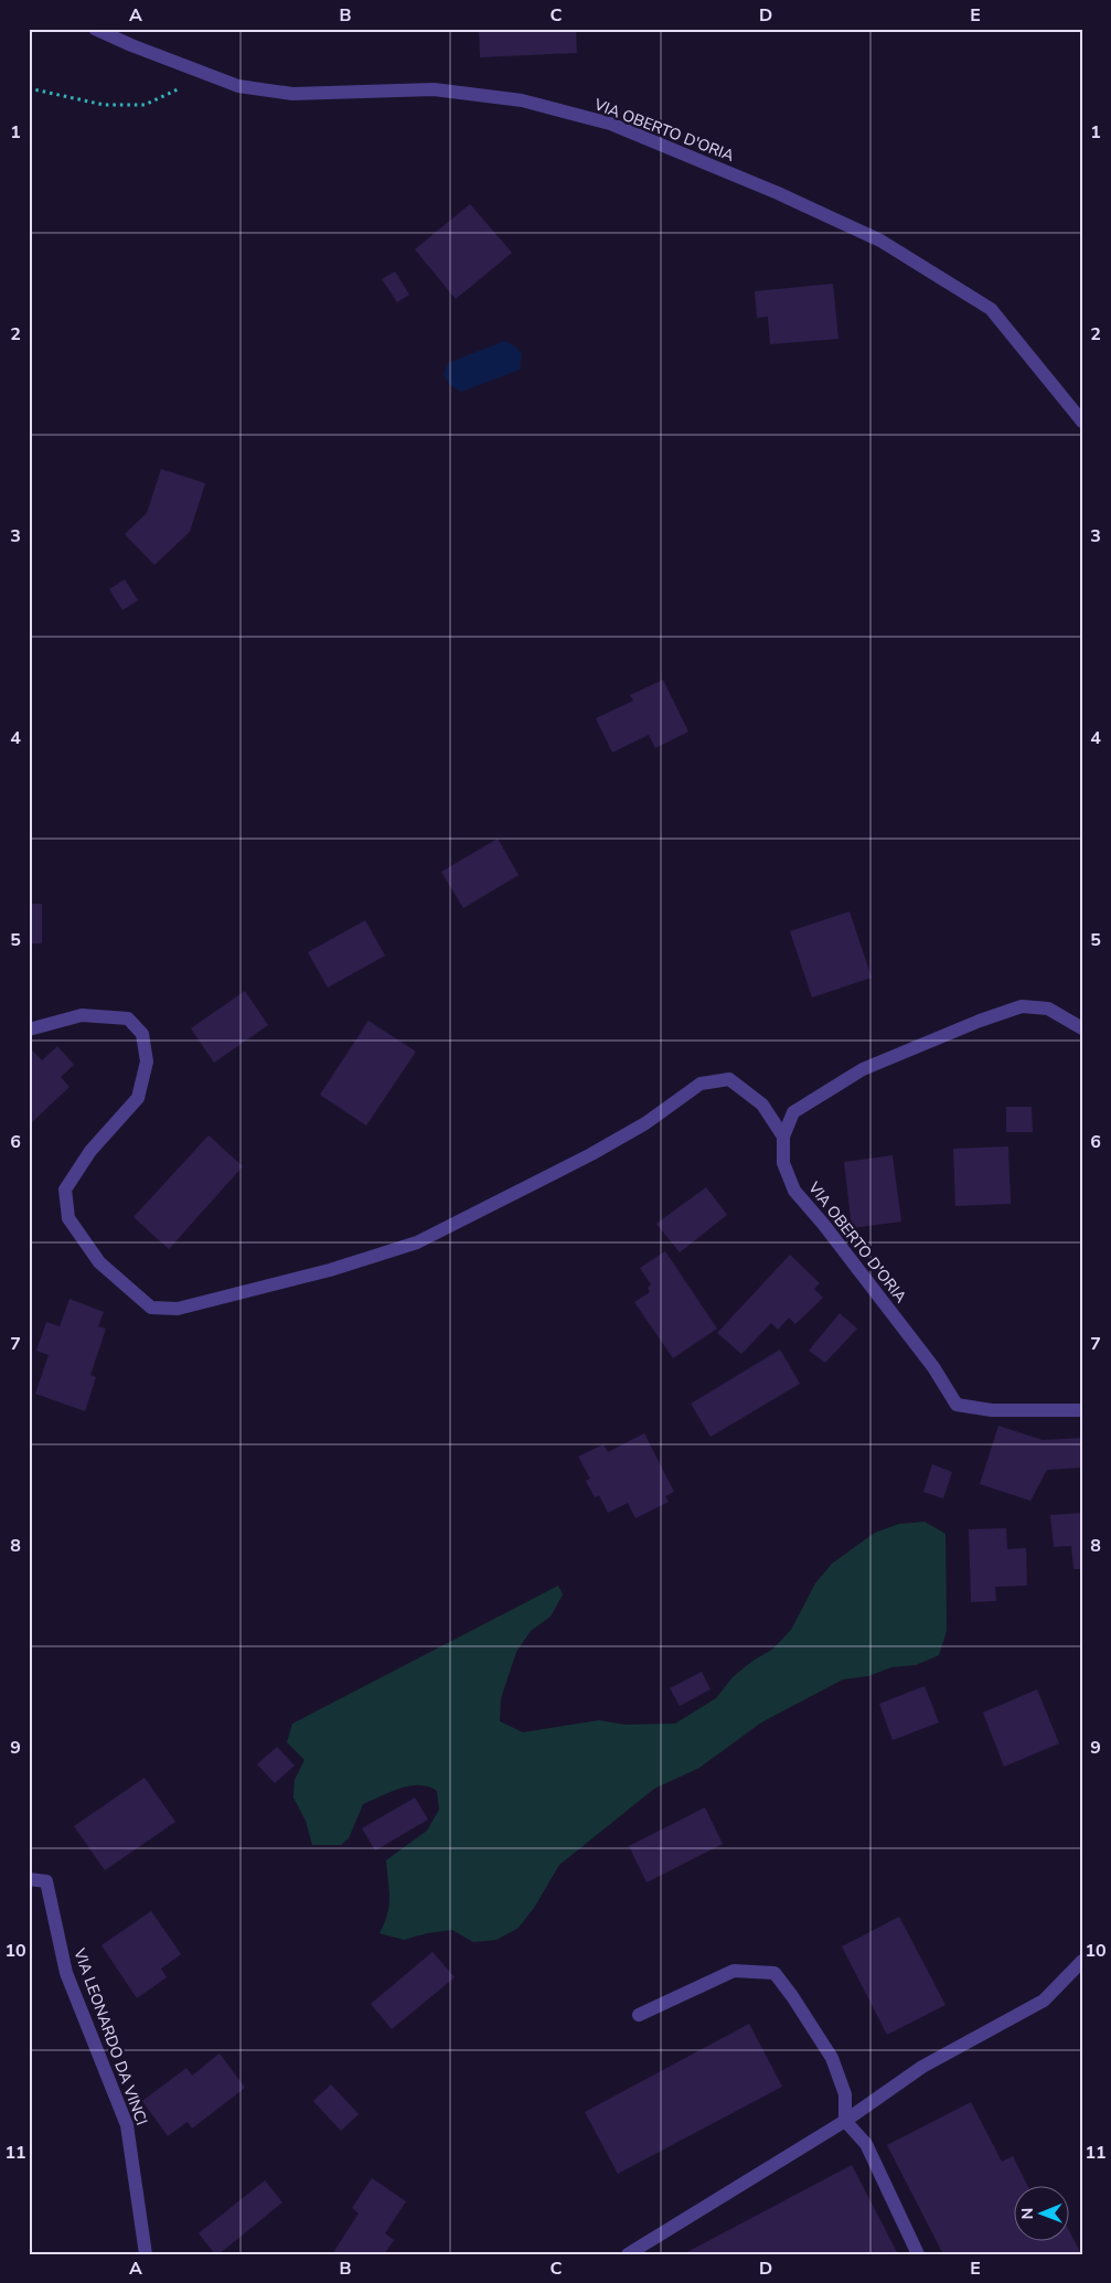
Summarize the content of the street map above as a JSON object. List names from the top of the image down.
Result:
{
  "streets": {
    "street": ["VIA OBERTO D'ORIA", "VIA LEONARDO DA VINCI"]
  },
  "north": "left",
  "grid": {
    "columns": [
      "A",
      "B",
      "C",
      "D",
      "E"
    ],
    "rows": [
      "1",
      "2",
      "3",
      "4",
      "5",
      "6",
      "7",
      "8",
      "9",
      "10",
      "11"
    ]
  }
}
